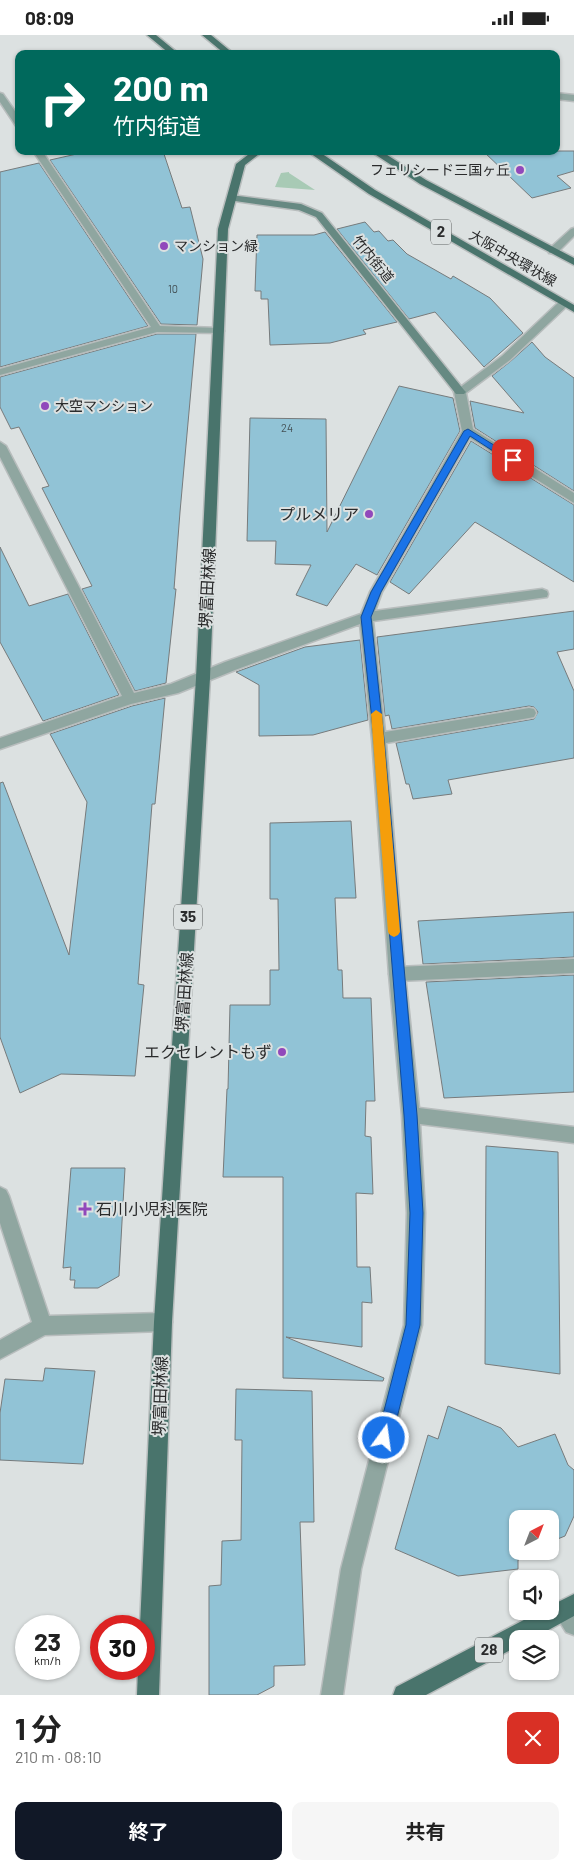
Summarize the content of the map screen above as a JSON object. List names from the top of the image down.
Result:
{
  "streets": {
    "main road": [
      "2",
      "大阪中央環状線",
      "堺富田林線",
      "35",
      "28"
    ],
    "street": ["竹内街道"]
  },
  "crossings": [
    ["竹内街道", "堺富田林線"]
  ],
  "places": {
    "other": [
      "フェリシード三国ヶ丘",
      "マンション緑",
      "大空マンション",
      "プルメリア",
      "エクセレントもず"
    ],
    "health": ["石川小児科医院"]
  },
  "house_numbers": ["10", "24"],
  "north": "top right",
  "page": {
    "status": "08:09",
    "turn": ["200 m", "竹内街道"],
    "speed": "23 km/h",
    "limit": "30",
    "heading": ["1 分", "210 m · 08:10"],
    "buttons": ["終了", "共有"]
  }
}
